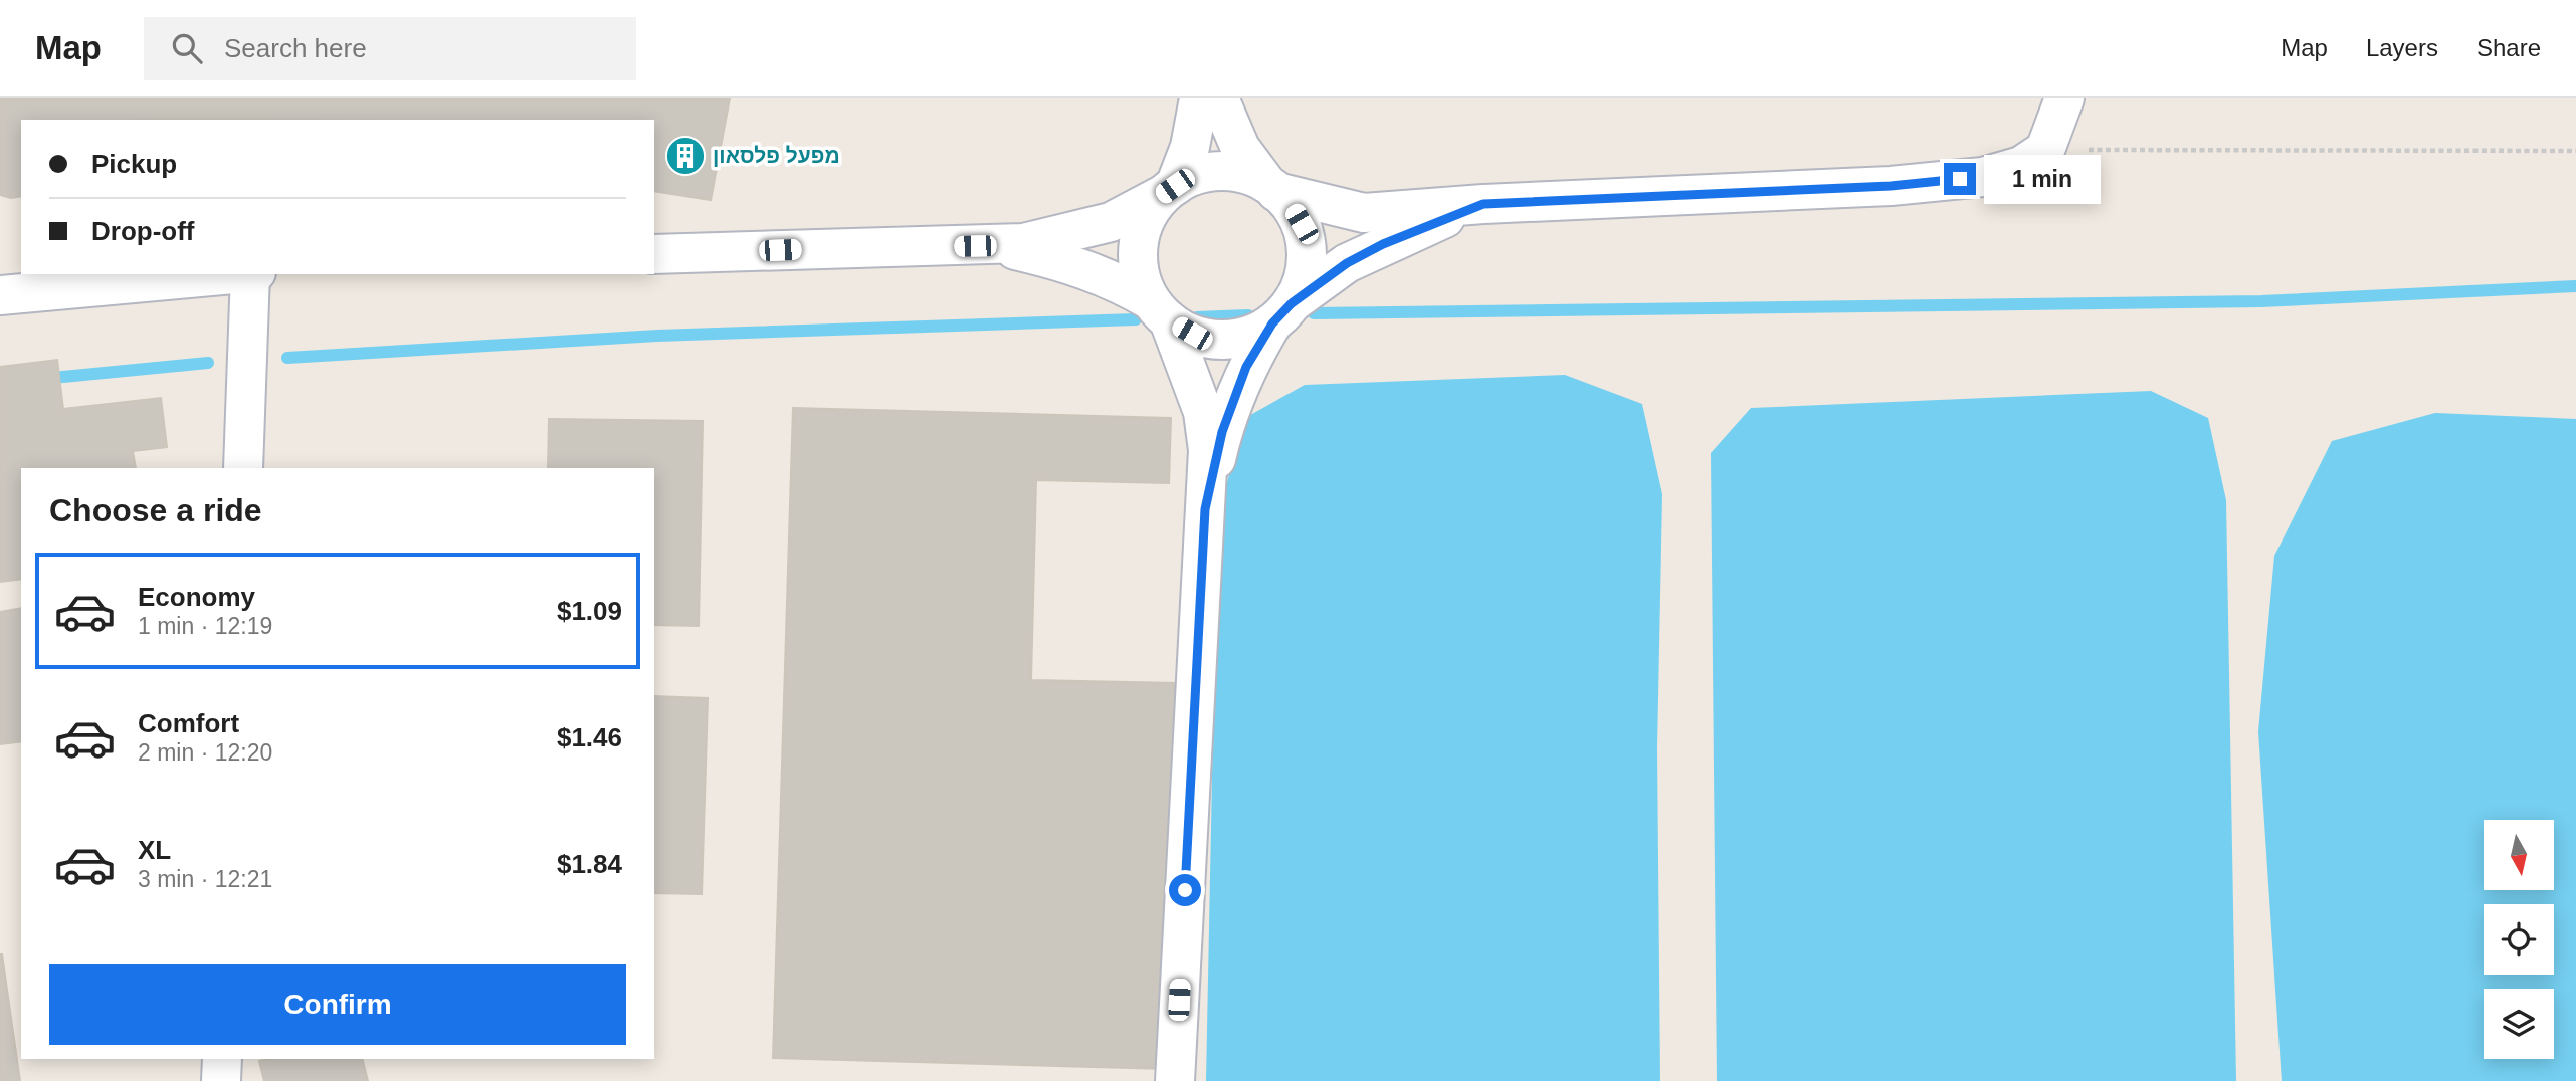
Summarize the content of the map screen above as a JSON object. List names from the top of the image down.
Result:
{
  "places": {
    "building": ["מפעל פלסאון"]
  },
  "north": "bottom",
  "page": {
    "header": "Map",
    "search": "Search here",
    "nav": ["Map", "Layers", "Share"],
    "banner": ["Pickup", "Drop-off"],
    "bubble": "1 min",
    "heading": "Choose a ride",
    "list": [
      {
        "name": "Economy",
        "note": "1 min · 12:19",
        "value": "$1.09"
      },
      {
        "name": "Comfort",
        "note": "2 min · 12:20",
        "value": "$1.46"
      },
      {
        "name": "XL",
        "note": "3 min · 12:21",
        "value": "$1.84"
      }
    ],
    "buttons": "Confirm"
  }
}
